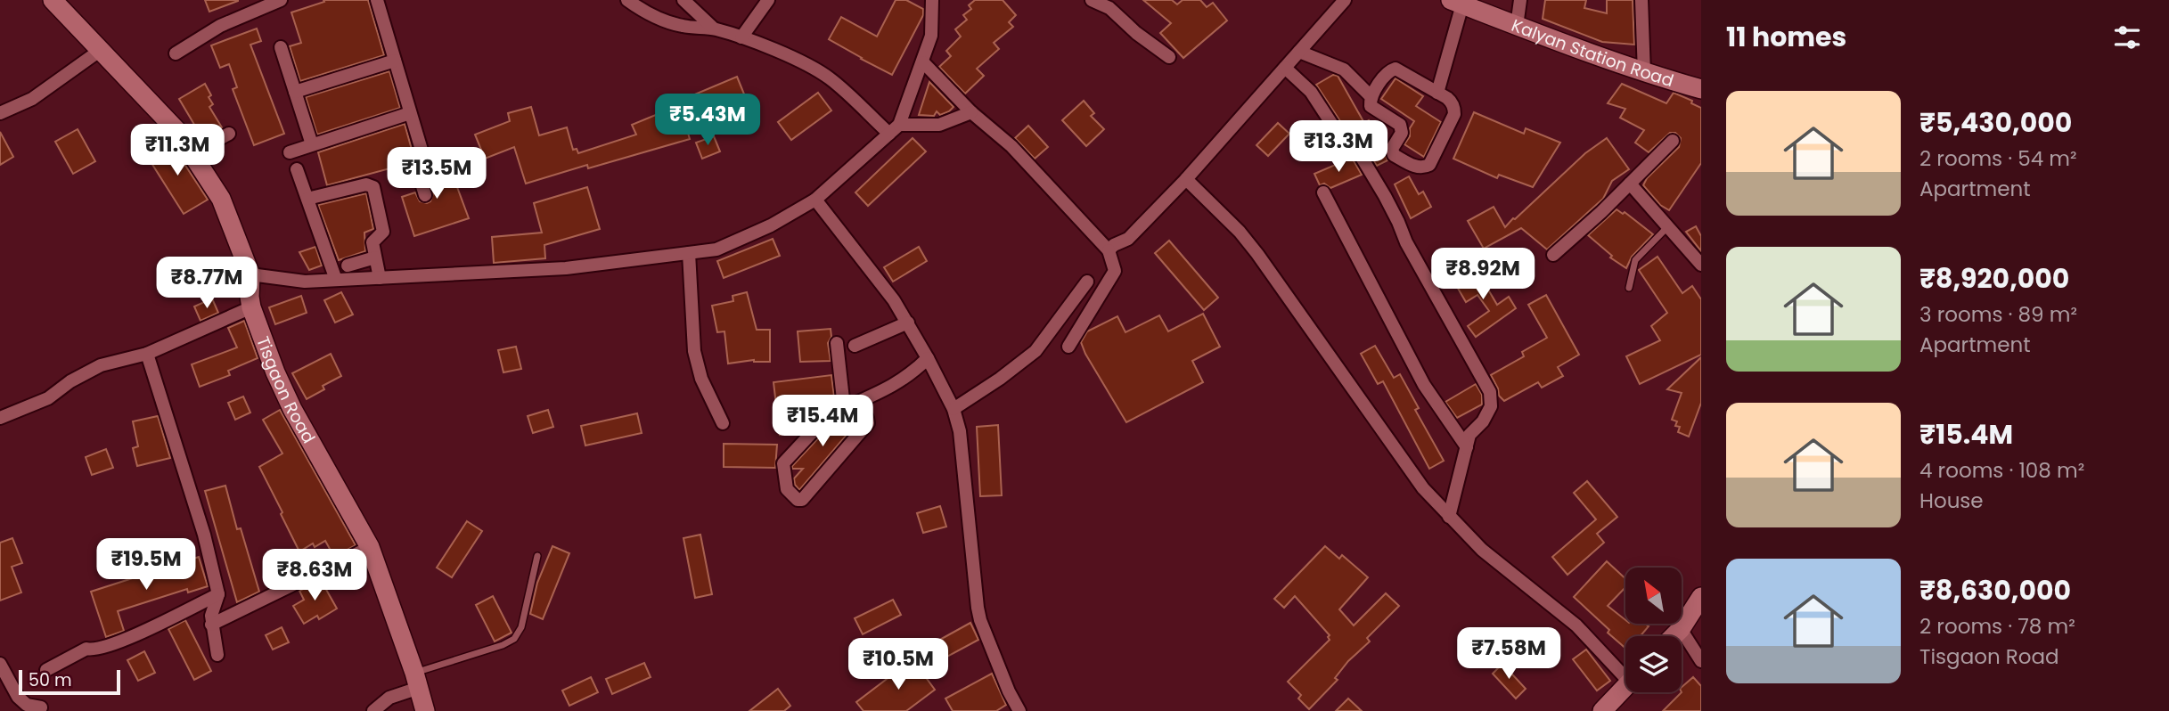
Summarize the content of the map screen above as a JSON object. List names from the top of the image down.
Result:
{
  "streets": {
    "street": ["Kalyan Station Road", "Tisgaon Road"]
  },
  "scale_bar": "50 m",
  "north": "top left",
  "page": {
    "heading": "11 homes",
    "list": [
      {
        "name": "₹5,430,000",
        "note": "2 rooms · 54 m² · Apartment"
      },
      {
        "name": "₹8,920,000",
        "note": "3 rooms · 89 m² · Apartment"
      },
      {
        "name": "₹15.4M",
        "note": "4 rooms · 108 m² · House"
      },
      {
        "name": "₹8,630,000",
        "note": "2 rooms · 78 m² · Tisgaon Road"
      }
    ],
    "price": [
      "₹5.43M",
      "₹13.3M",
      "₹11.3M",
      "₹13.5M",
      "₹8.92M",
      "₹8.77M",
      "₹15.4M",
      "₹19.5M",
      "₹8.63M",
      "₹7.58M",
      "₹10.5M"
    ],
    "scale": "50 m"
  }
}
